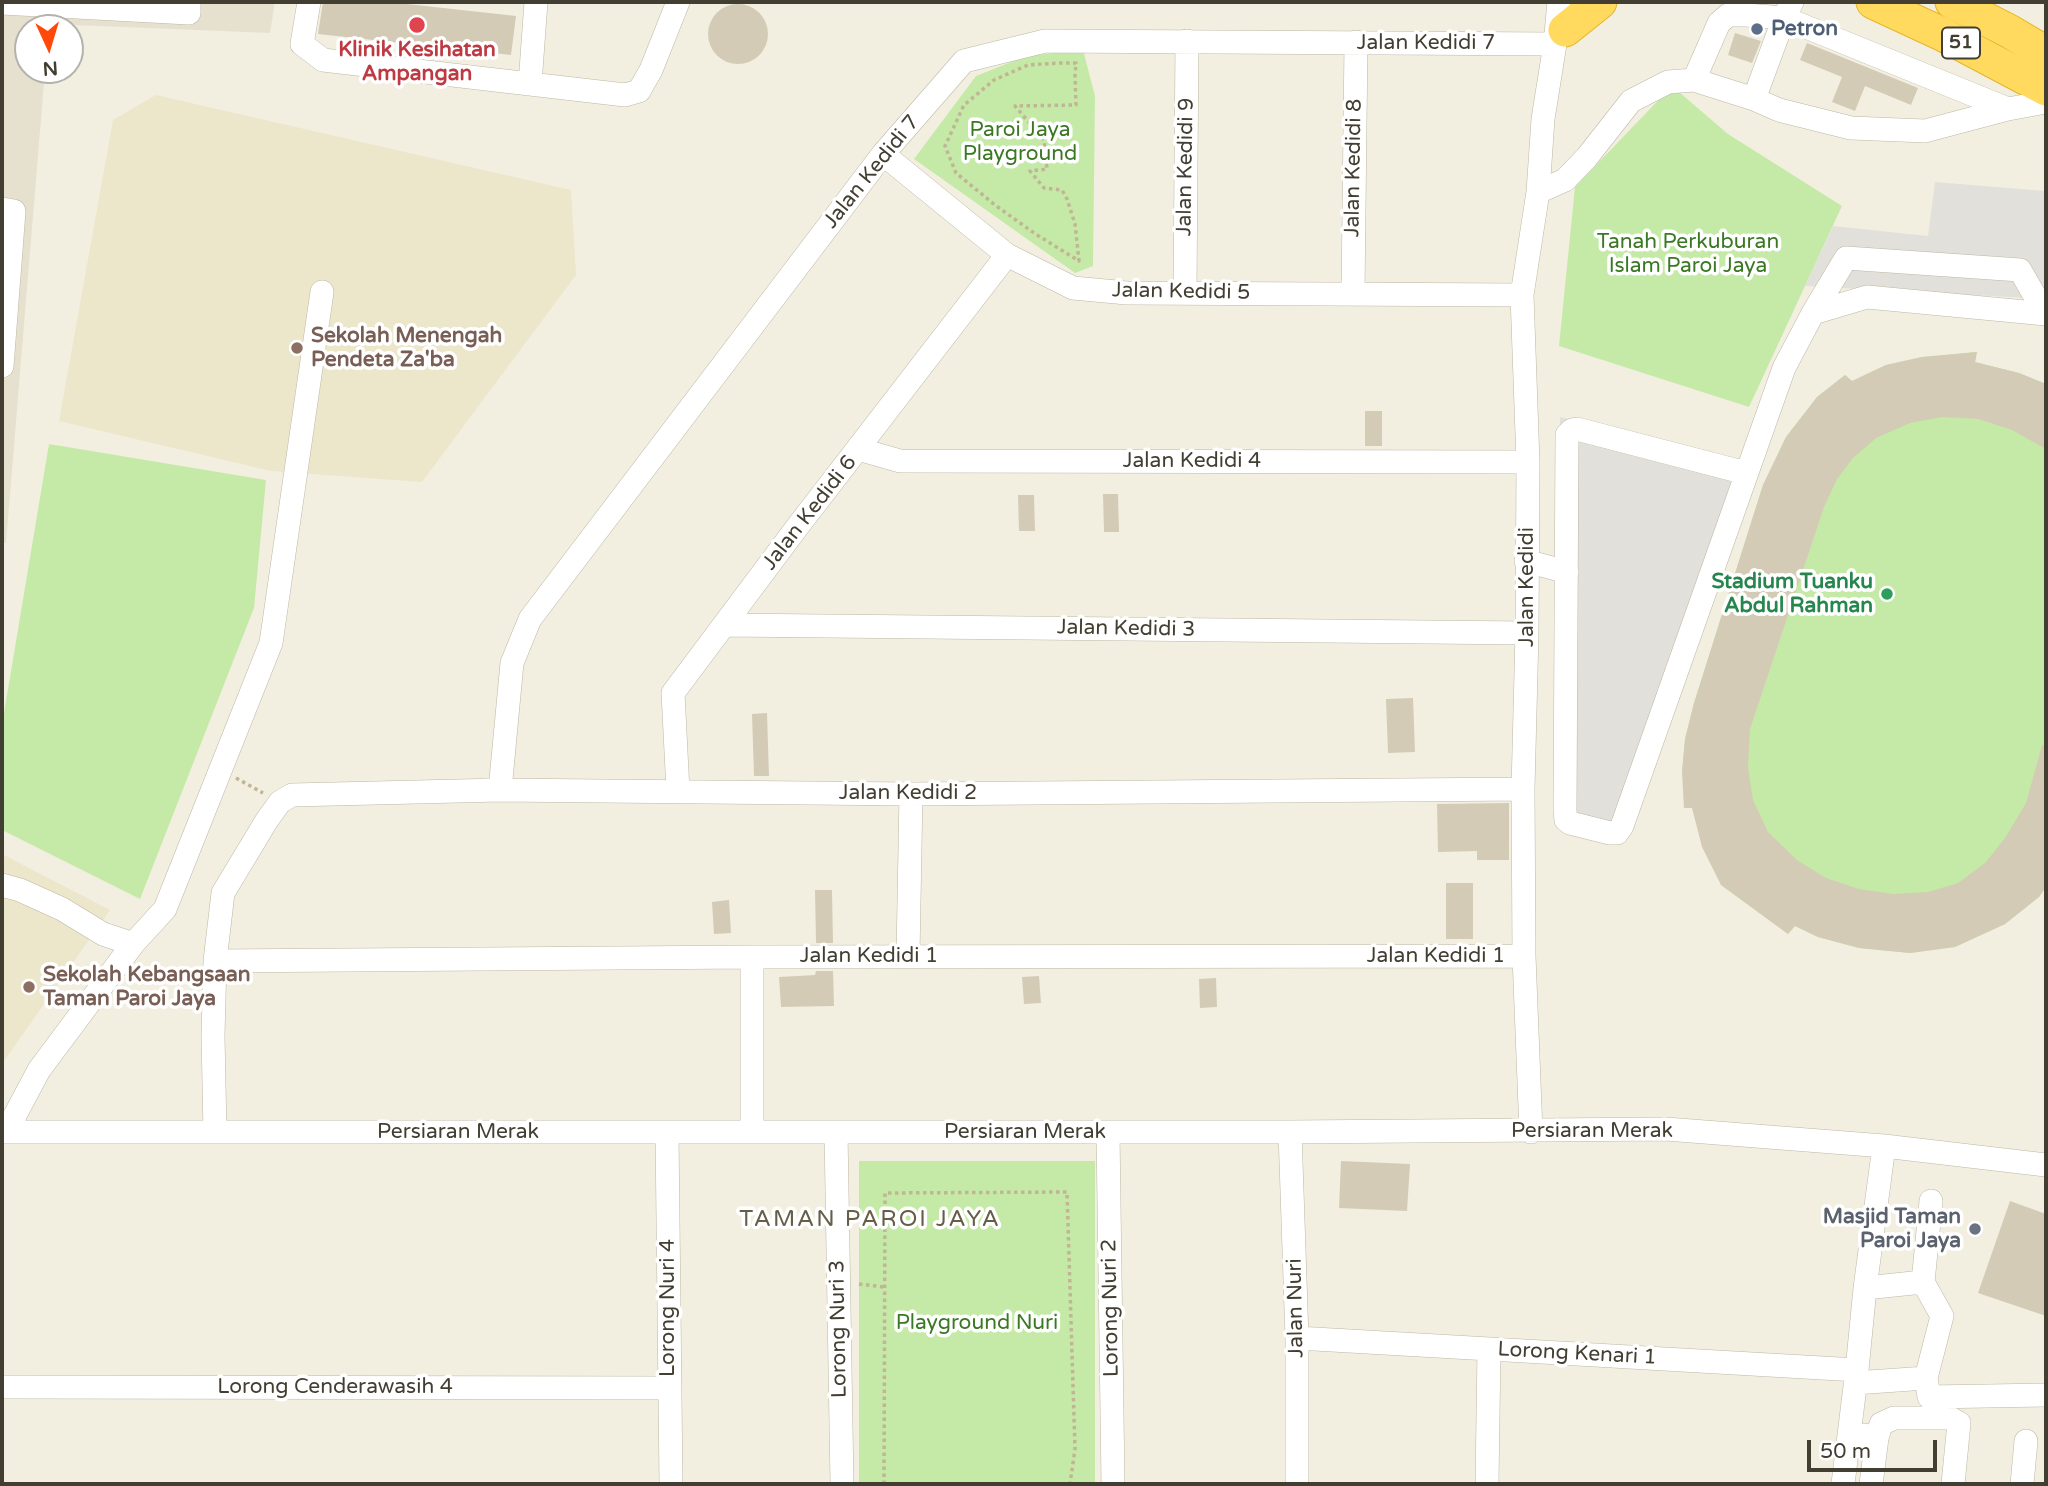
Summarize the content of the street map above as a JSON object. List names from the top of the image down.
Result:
{
  "streets": {
    "highway": ["51"],
    "street": [
      "Jalan Kedidi 7",
      "Jalan Kedidi 9",
      "Jalan Kedidi 8",
      "Jalan Kedidi 5",
      "Jalan Kedidi 4",
      "Jalan Kedidi 6",
      "Jalan Kedidi",
      "Jalan Kedidi 3",
      "Jalan Kedidi 2",
      "Jalan Kedidi 1",
      "Persiaran Merak",
      "Lorong Nuri 4",
      "Lorong Nuri 2",
      "Jalan Nuri",
      "Lorong Nuri 3",
      "Lorong Kenari 1",
      "Lorong Cenderawasih 4"
    ]
  },
  "crossings": [
    ["Jalan Kedidi 7", "Jalan Kedidi 9"],
    ["Jalan Kedidi 7", "Jalan Kedidi 8"],
    ["Jalan Kedidi 7", "Jalan Kedidi 5"],
    ["Jalan Kedidi 7", "Jalan Kedidi"],
    ["Jalan Kedidi 7", "Jalan Kedidi 2"],
    ["Jalan Kedidi 9", "Jalan Kedidi 5"],
    ["Jalan Kedidi 8", "Jalan Kedidi 5"],
    ["Jalan Kedidi 5", "Jalan Kedidi 6"],
    ["Jalan Kedidi 5", "Jalan Kedidi"],
    ["Jalan Kedidi 4", "Jalan Kedidi 6"],
    ["Jalan Kedidi 4", "Jalan Kedidi"],
    ["Jalan Kedidi 6", "Jalan Kedidi 3"],
    ["Jalan Kedidi 6", "Jalan Kedidi 2"],
    ["Jalan Kedidi", "Jalan Kedidi 3"],
    ["Jalan Kedidi", "Jalan Kedidi 2"],
    ["Jalan Kedidi", "Jalan Kedidi 1"],
    ["Jalan Kedidi", "Persiaran Merak"],
    ["Persiaran Merak", "Lorong Nuri 4"],
    ["Persiaran Merak", "Lorong Nuri 2"],
    ["Persiaran Merak", "Jalan Nuri"],
    ["Persiaran Merak", "Lorong Nuri 3"],
    ["Lorong Nuri 4", "Lorong Cenderawasih 4"],
    ["Jalan Nuri", "Lorong Kenari 1"]
  ],
  "districts": ["TAMAN PAROI JAYA"],
  "parks": ["Paroi Jaya Playground", "Tanah Perkuburan Islam Paroi Jaya", "Playground Nuri"],
  "places": [
    "Klinik Kesihatan Ampangan",
    "Petron",
    "Sekolah Menengah Pendeta Za'ba",
    "Stadium Tuanku Abdul Rahman",
    "Sekolah Kebangsaan Taman Paroi Jaya",
    "Masjid Taman Paroi Jaya"
  ],
  "scale_bar": "50 m",
  "north": "bottom"
}
